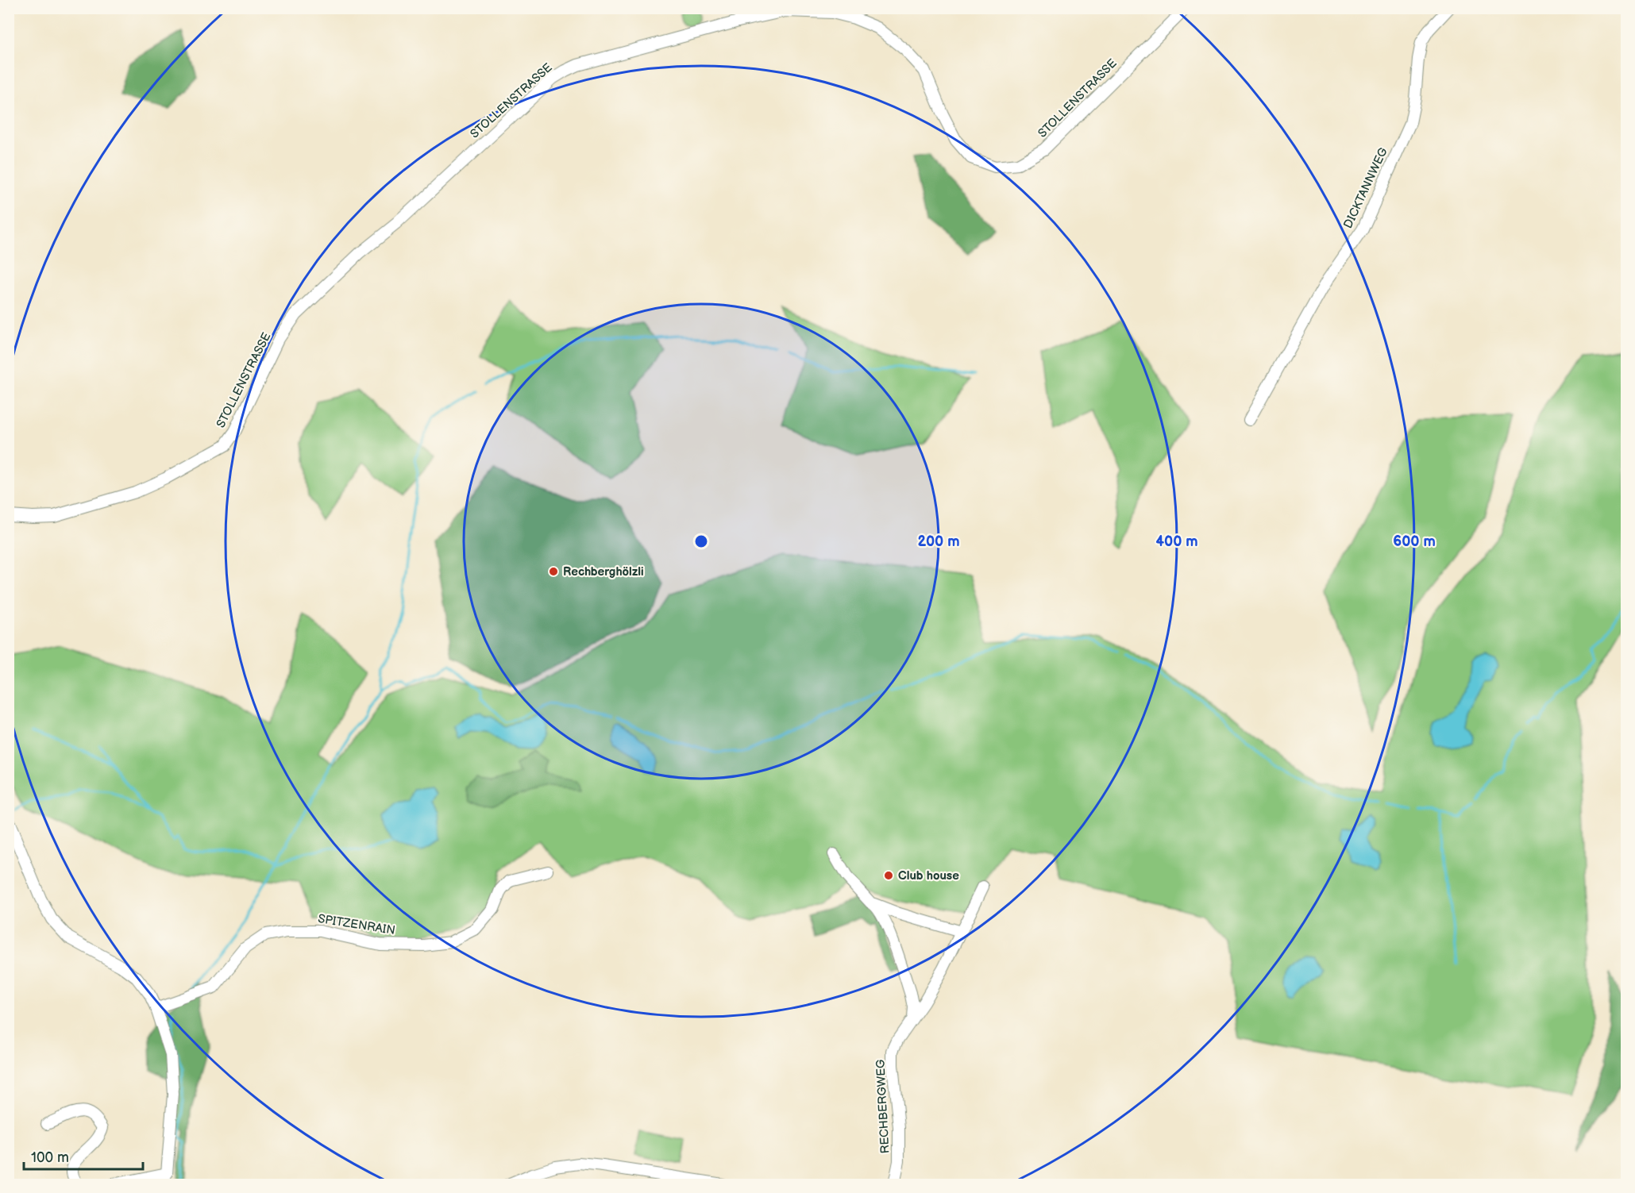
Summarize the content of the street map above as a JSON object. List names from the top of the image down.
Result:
{
  "streets": {
    "street": [
      "STOLLENSTRASSE",
      "DICKTANNWEG",
      "SPITZENRAIN",
      "RECHBERGWEG"
    ]
  },
  "places": ["Rechberghölzli", "Club house"],
  "scale_bar": "100 m",
  "rings": ["200 m", "400 m", "600 m"]
}
